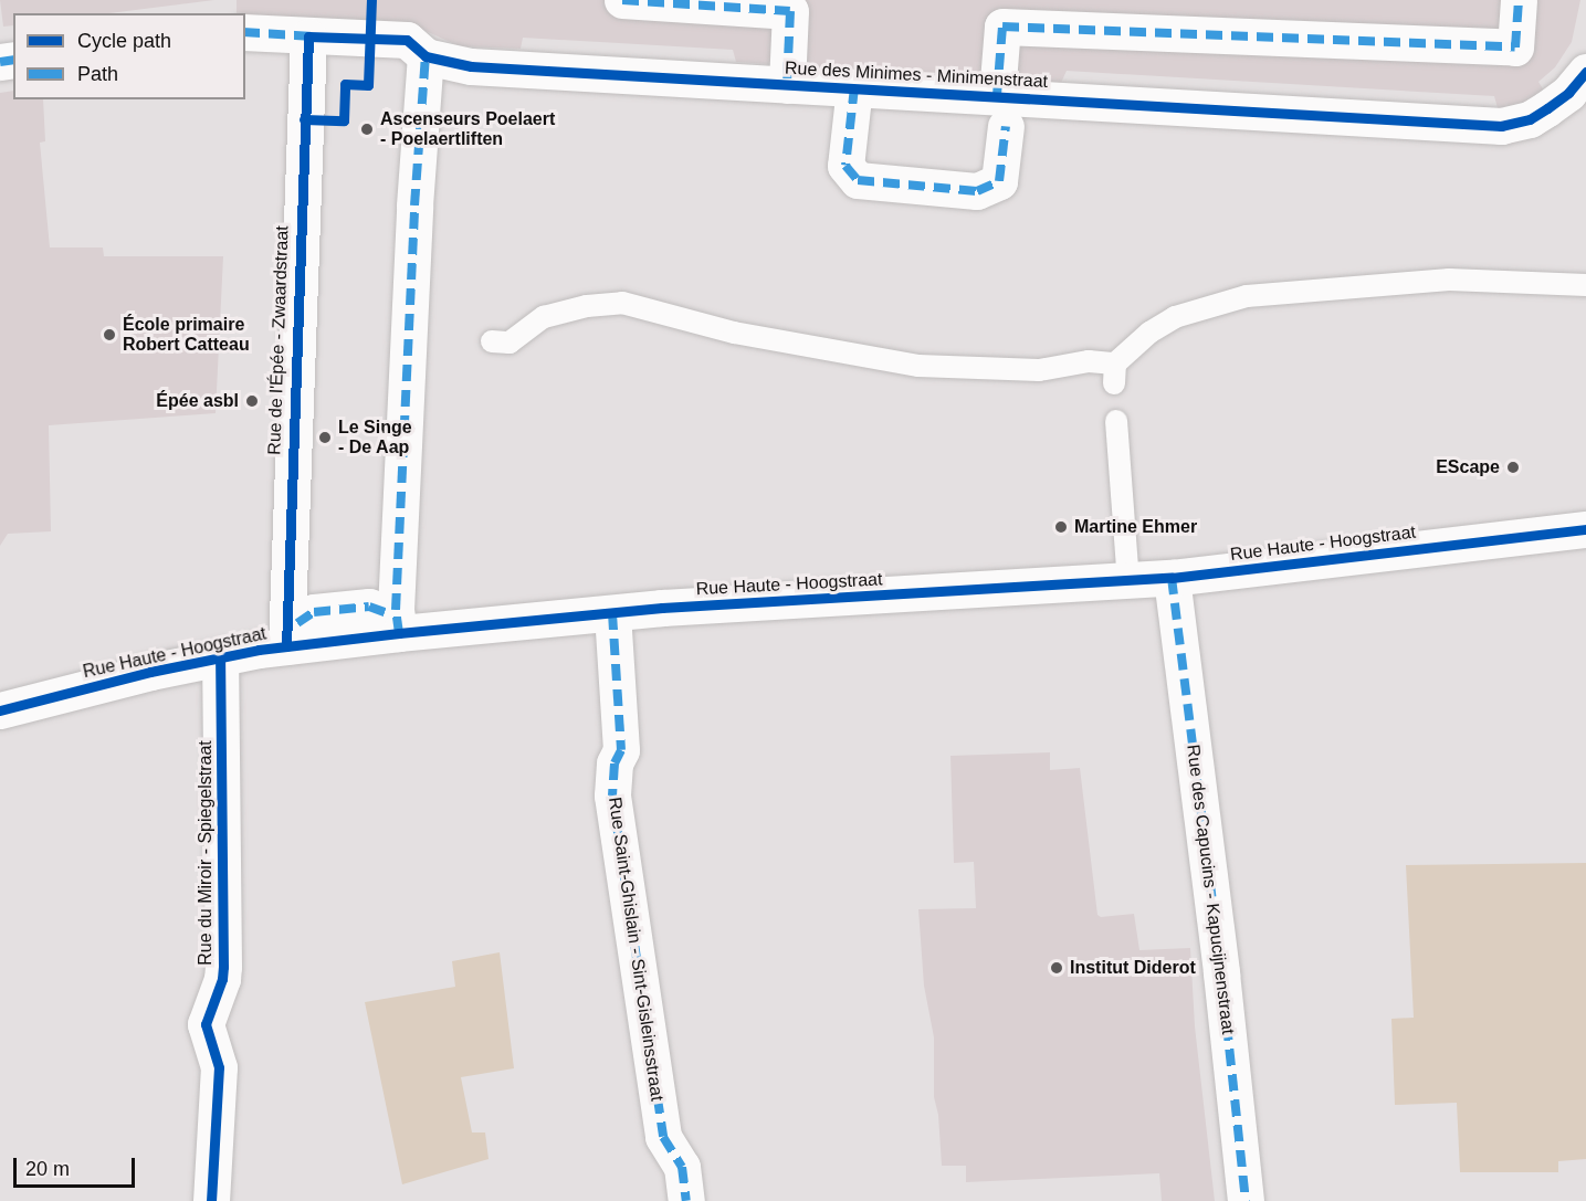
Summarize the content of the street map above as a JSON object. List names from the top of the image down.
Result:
{
  "streets": {
    "street": [
      "Rue des Minimes - Minimenstraat",
      "Rue de l'Épée - Zwaardstraat",
      "Rue Haute - Hoogstraat",
      "Rue du Miroir - Spiegelstraat",
      "Rue des Capucins - Kapucijnenstraat",
      "Rue Saint-Ghislain - Sint-Gisleinsstraat"
    ]
  },
  "crossings": [
    ["Rue des Minimes - Minimenstraat", "Rue de l'Épée - Zwaardstraat"],
    ["Rue de l'Épée - Zwaardstraat", "Rue Haute - Hoogstraat"],
    ["Rue Haute - Hoogstraat", "Rue du Miroir - Spiegelstraat"],
    ["Rue Haute - Hoogstraat", "Rue des Capucins - Kapucijnenstraat"],
    ["Rue Haute - Hoogstraat", "Rue Saint-Ghislain - Sint-Gisleinsstraat"]
  ],
  "places": [
    "Ascenseurs Poelaert - Poelaertliften",
    "École primaire Robert Catteau",
    "Épée asbl",
    "Le Singe - De Aap",
    "EScape",
    "Martine Ehmer",
    "Institut Diderot"
  ],
  "legend": ["Cycle path", "Path"],
  "scale_bar": "20 m"
}
